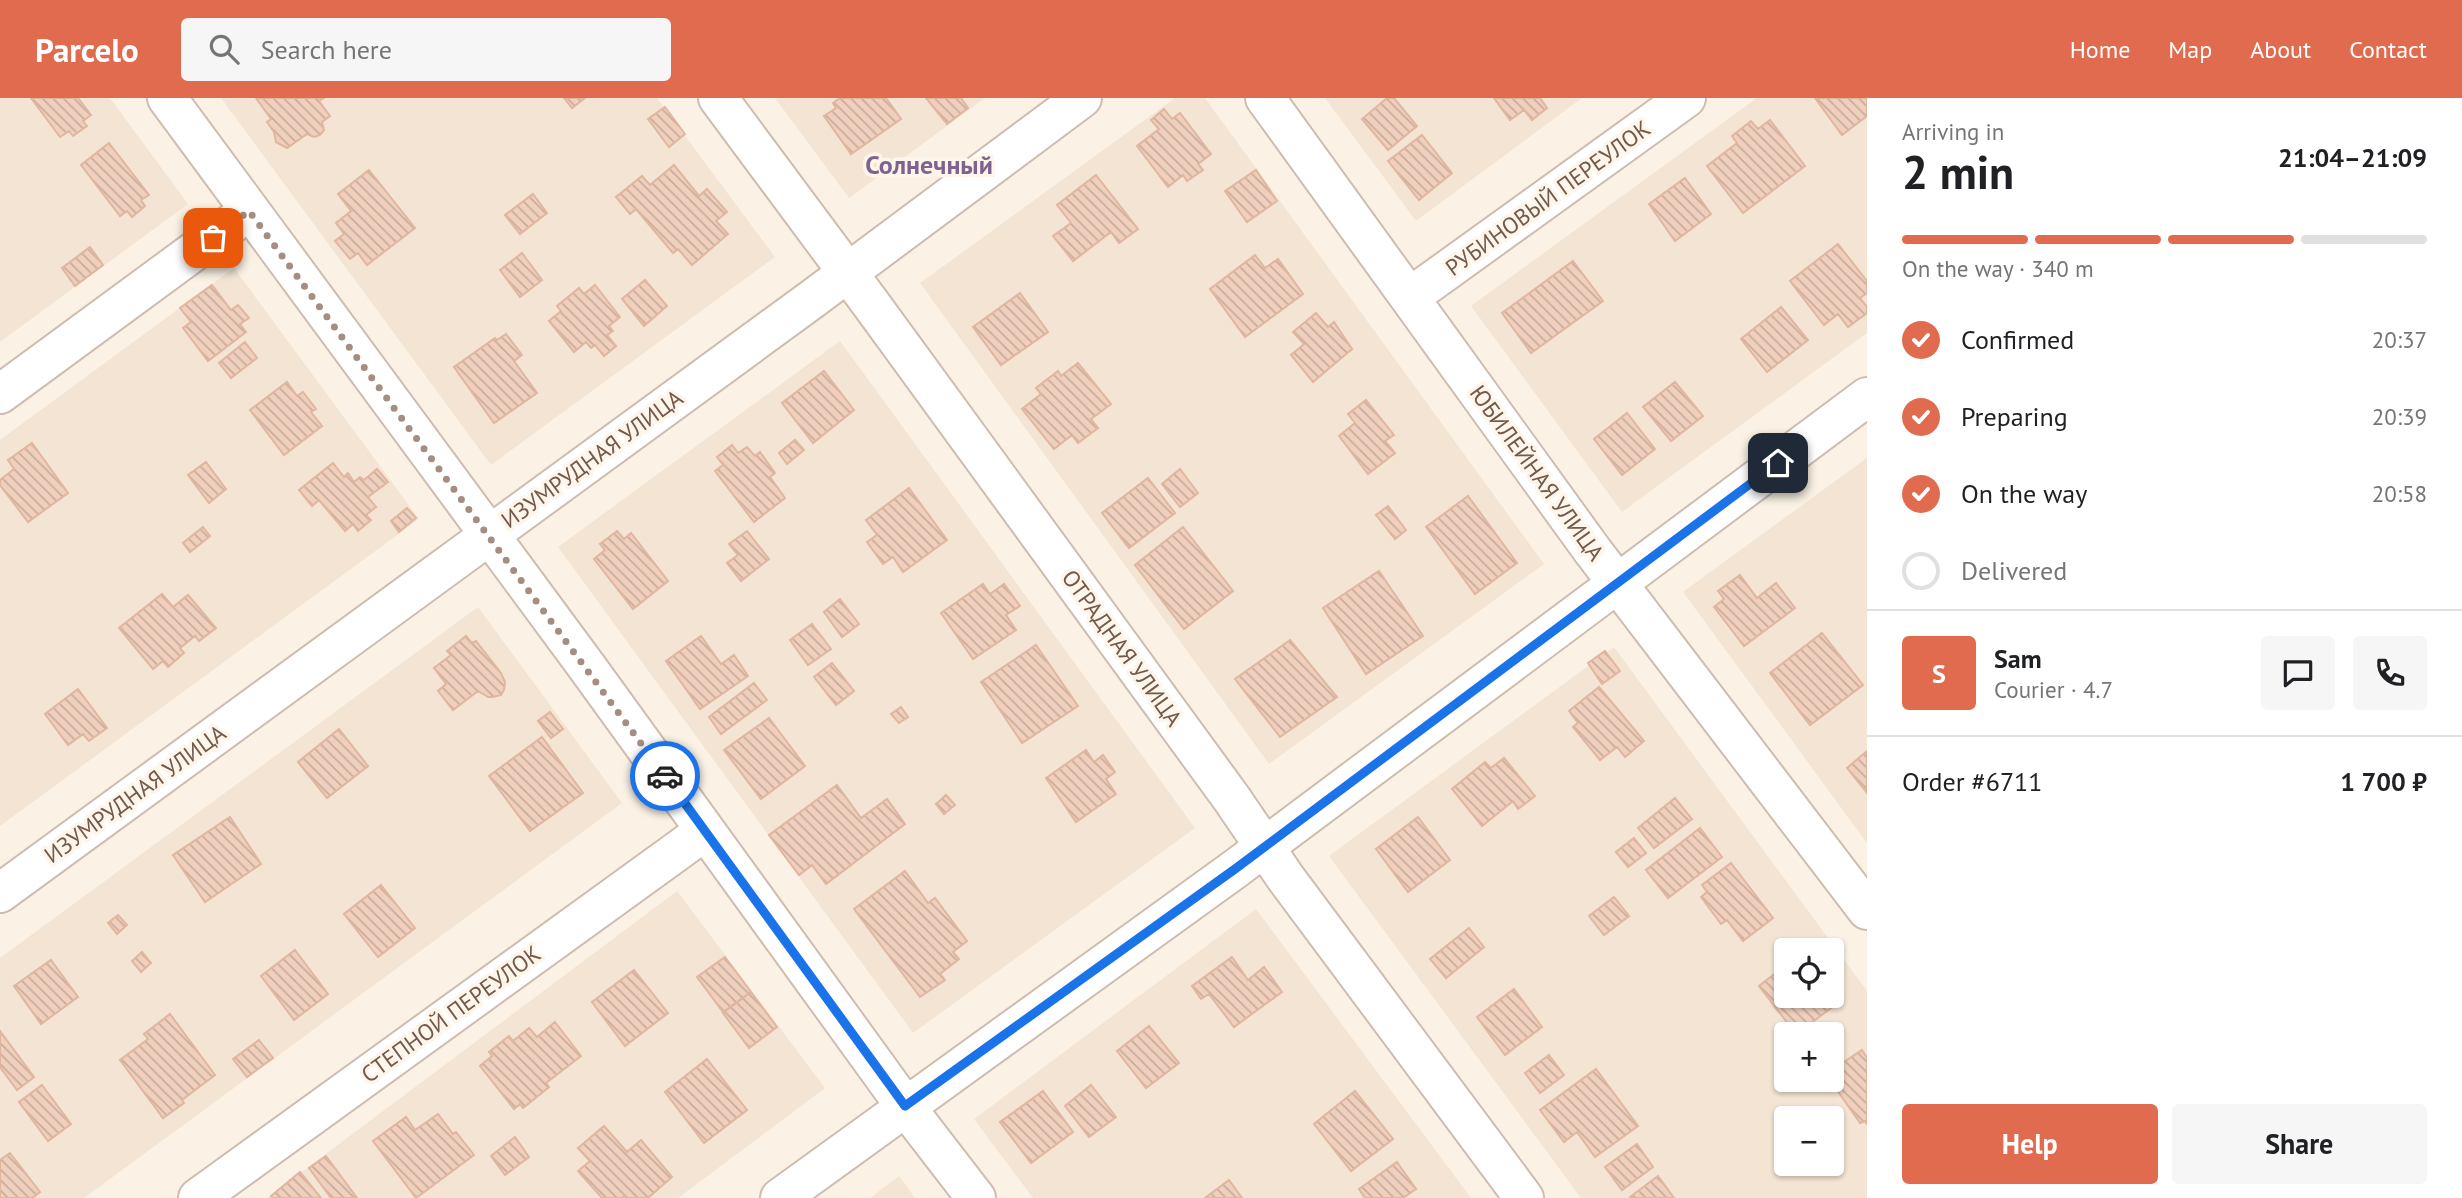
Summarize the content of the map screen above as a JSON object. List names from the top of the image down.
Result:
{
  "streets": {
    "street": [
      "РУБИНОВЫЙ ПЕРЕУЛОК",
      "ИЗУМРУДНАЯ УЛИЦА",
      "ЮБИЛЕЙНАЯ УЛИЦА",
      "ОТРАДНАЯ УЛИЦА",
      "СТЕПНОЙ ПЕРЕУЛОК"
    ]
  },
  "crossings": [
    ["РУБИНОВЫЙ ПЕРЕУЛОК", "ЮБИЛЕЙНАЯ УЛИЦА"],
    ["ИЗУМРУДНАЯ УЛИЦА", "ОТРАДНАЯ УЛИЦА"]
  ],
  "districts": ["Солнечный"],
  "page": {
    "header": "Parcelo",
    "search": "Search here",
    "nav": [
      "Home",
      "Map",
      "About",
      "Contact"
    ],
    "heading": ["2 min", "Arriving in", "21:04–21:09"],
    "panel": [
      "Sam",
      "Courier · 4.7",
      "Order #6711",
      "1 700 ₽"
    ],
    "bar": "On the way · 340 m",
    "list": [
      ["Confirmed", "20:37"],
      ["Preparing", "20:39"],
      ["On the way", "20:58"],
      "Delivered"
    ],
    "round": "S",
    "map_buttons": ["+", "−"],
    "buttons": ["Help", "Share"]
  }
}
